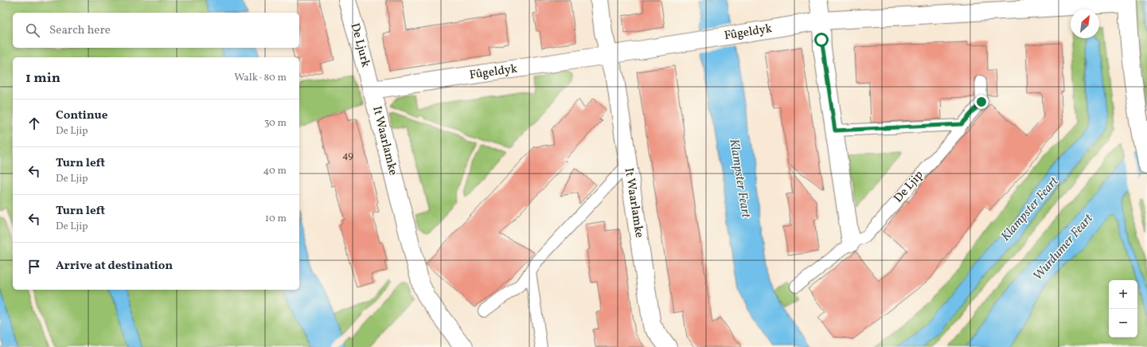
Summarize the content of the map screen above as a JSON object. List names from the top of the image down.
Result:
{
  "streets": {
    "street": ["Fûgeldyk", "De Ljurk", "It Waarlamke"],
    "lane": ["De Ljip"]
  },
  "crossings": [
    ["Fûgeldyk", "De Ljurk"],
    ["Fûgeldyk", "It Waarlamke"],
    ["De Ljurk", "It Waarlamke"]
  ],
  "water": ["Klampster Feart", "Wurdumer Feart"],
  "house_numbers": ["49"],
  "north": "top right",
  "page": {
    "search": "Search here",
    "heading": ["1 min", "Walk · 80 m"],
    "list": [
      ["Continue", "De Ljip", "30 m"],
      ["Turn left", "De Ljip", "40 m"],
      ["Turn left", "De Ljip", "10 m"],
      "Arrive at destination"
    ],
    "map_buttons": ["+", "−"]
  }
}
